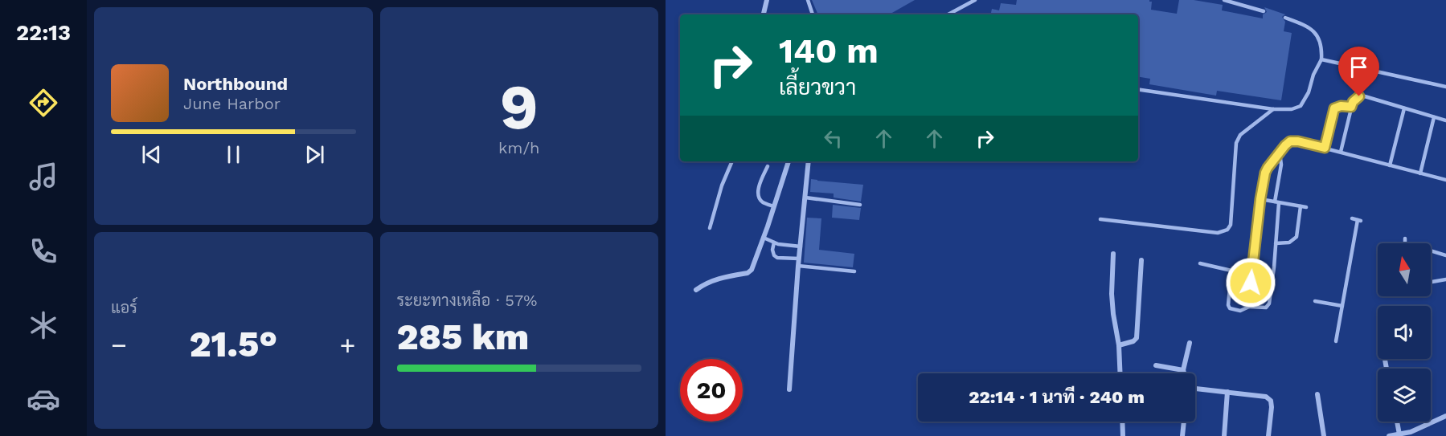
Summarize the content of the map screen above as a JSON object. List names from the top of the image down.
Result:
{
  "north": "top",
  "page": {
    "tabs": "22:13",
    "tile": [
      ["9", "km/h"],
      "แอร์",
      ["ระยะทางเหลือ · 57%", "285 km"]
    ],
    "turn": ["140 m", "เลี้ยวขวา"],
    "song": ["Northbound", "June Harbor"],
    "heat": ["−", "21.5°", "+"],
    "limit": "20",
    "trip": "22:14 · 1 นาที · 240 m"
  }
}
